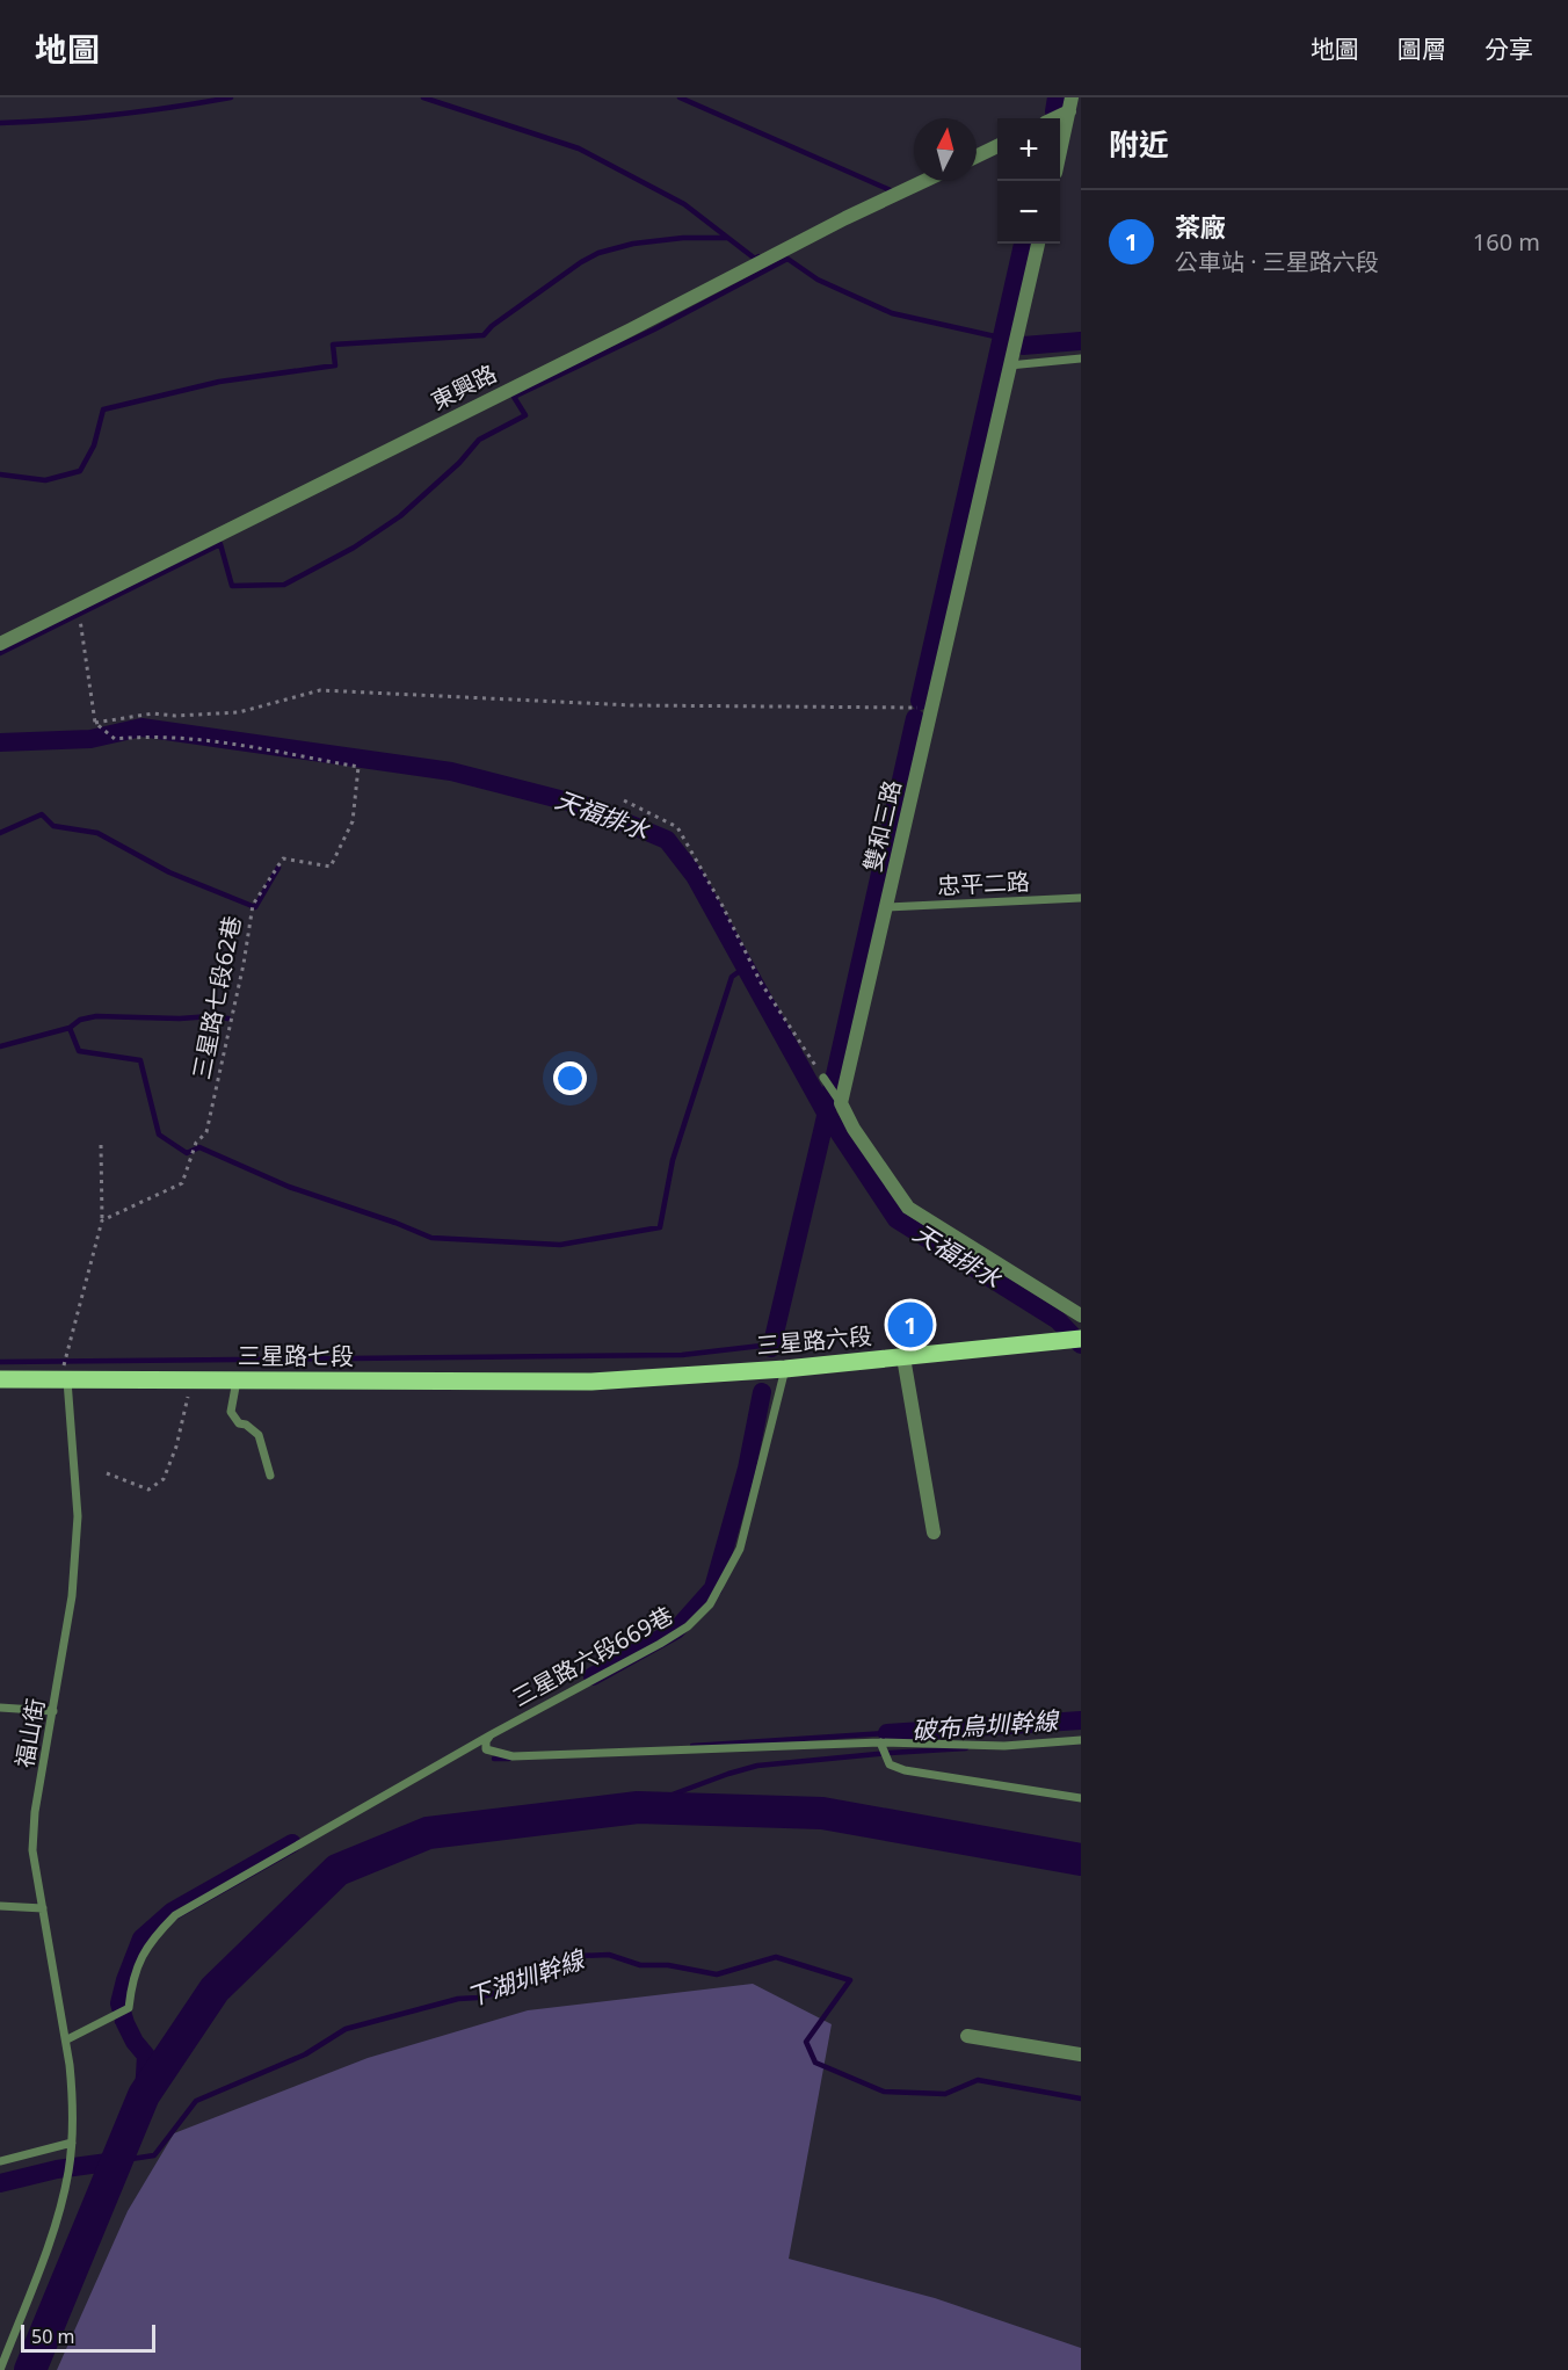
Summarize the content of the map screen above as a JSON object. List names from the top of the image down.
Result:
{
  "streets": {
    "main road": ["三星路六段", "三星路七段"],
    "street": ["東興路", "雙和三路"],
    "lane": ["忠平二路", "三星路六段669巷", "福山街"],
    "path": ["三星路七段62巷"]
  },
  "crossings": [
    ["雙和三路", "忠平二路"],
    ["三星路六段", "三星路七段"],
    ["三星路六段", "三星路六段669巷"],
    ["三星路七段", "福山街"],
    ["三星路六段669巷", "福山街"]
  ],
  "water": ["天福排水", "破布烏圳幹線", "下湖圳幹線"],
  "scale_bar": "50 m",
  "north": "top",
  "page": {
    "header": "地圖",
    "nav": ["地圖", "圖層", "分享"],
    "heading": "附近",
    "map_buttons": ["+", "−"],
    "list": [
      {
        "mark": "1",
        "name": "茶廠",
        "note": "公車站 · 三星路六段",
        "value": "160 m"
      }
    ],
    "pins": "1",
    "scale": "50 m"
  }
}
